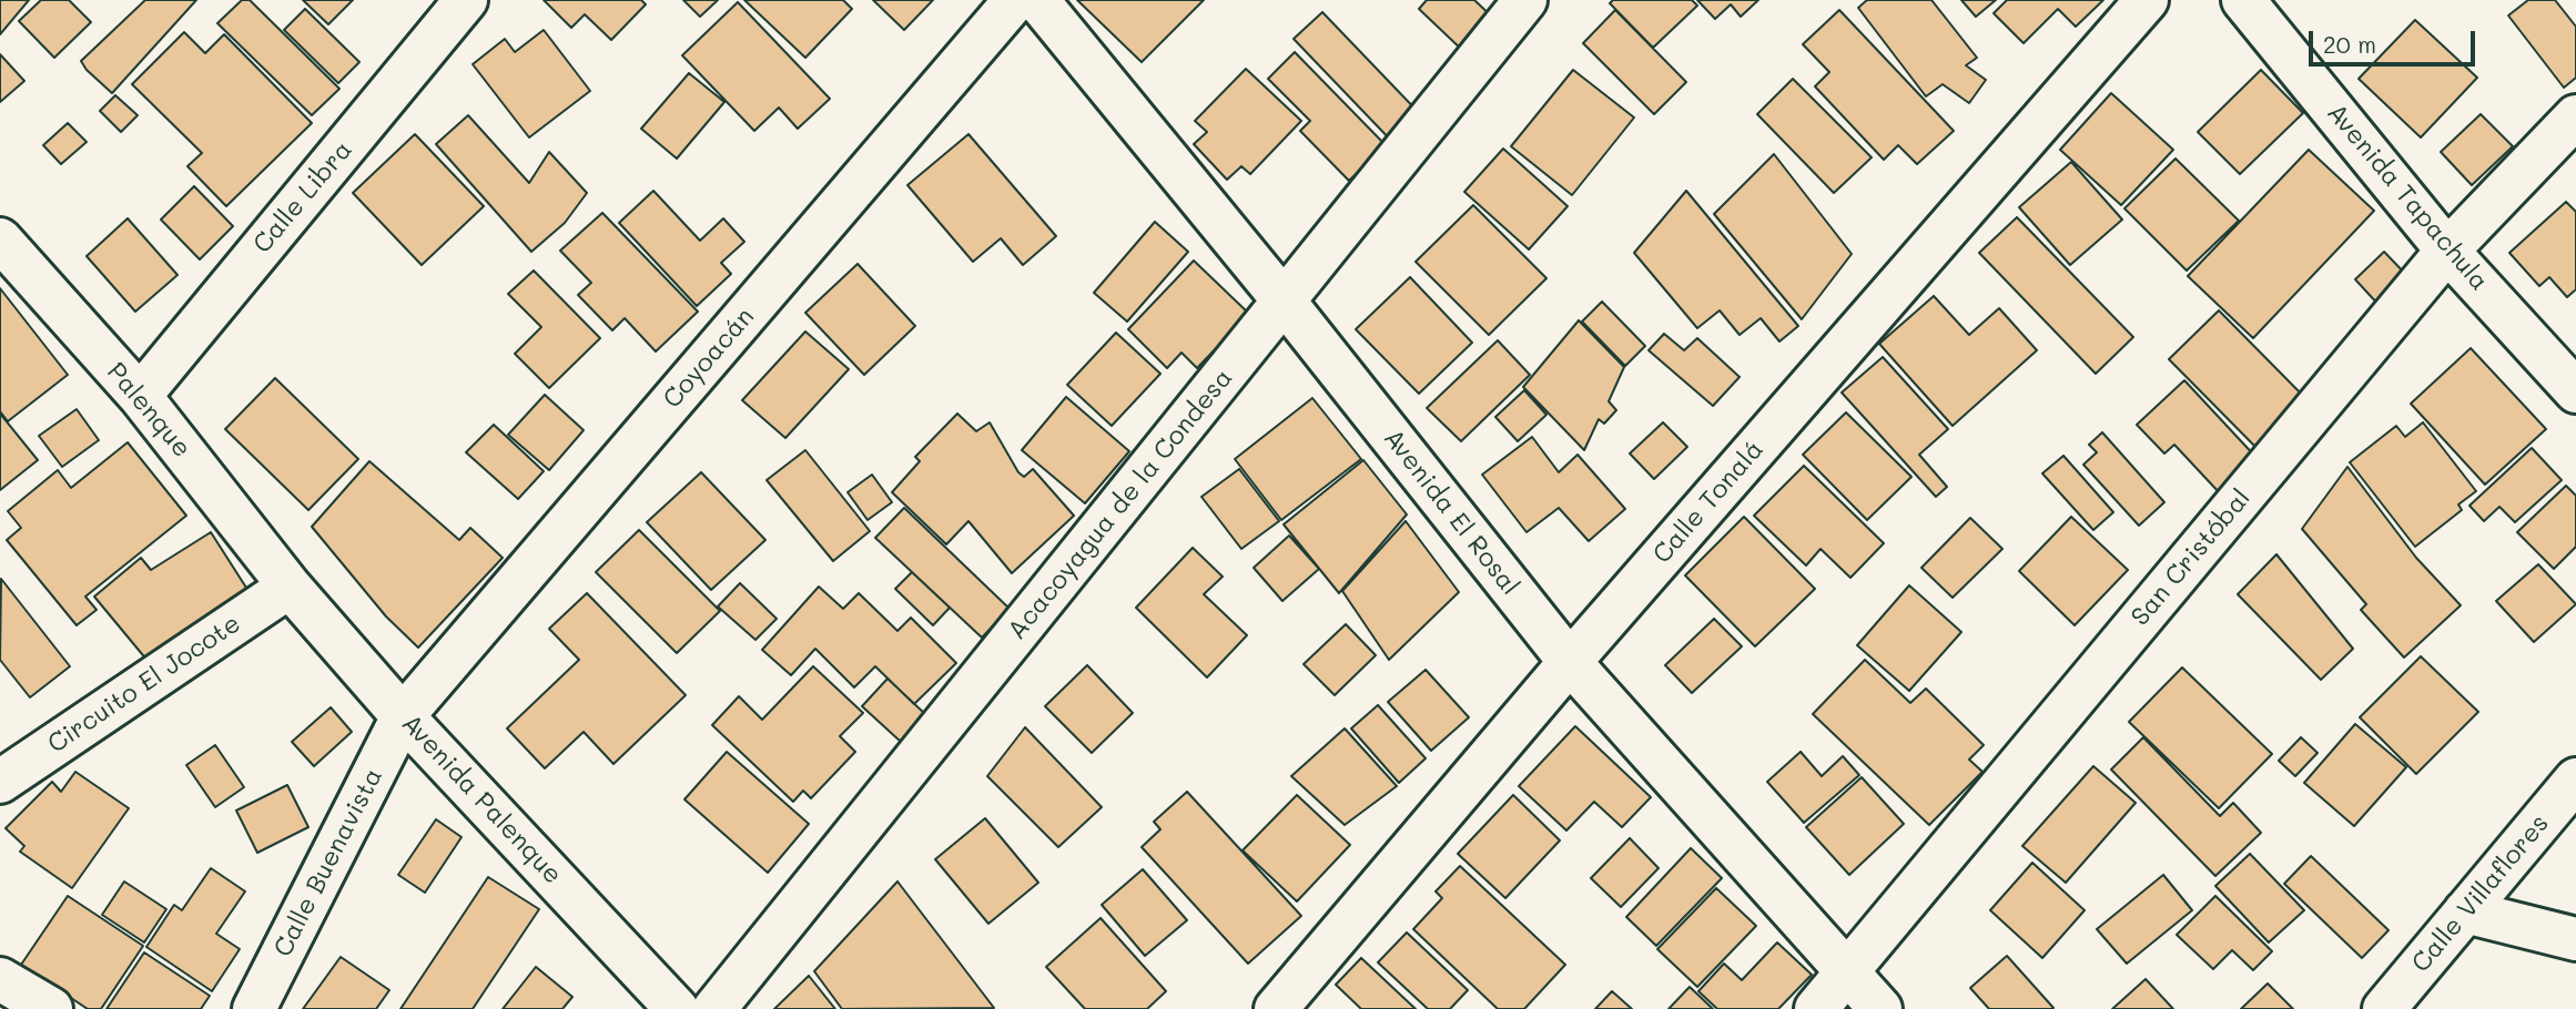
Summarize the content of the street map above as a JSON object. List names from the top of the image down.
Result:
{
  "streets": {
    "street": [
      "Calle Libra",
      "Avenida Tapachula",
      "Coyoacán",
      "Palenque",
      "Calle Tonalá",
      "Acacoyagua de la Condesa",
      "Avenida El Rosal",
      "San Cristóbal",
      "Circuito El Jocote",
      "Avenida Palenque",
      "Calle Buenavista",
      "Calle Villaflores"
    ]
  },
  "crossings": [
    ["Calle Libra", "Palenque"],
    ["Avenida Tapachula", "San Cristóbal"],
    ["Coyoacán", "Avenida Palenque"],
    ["Coyoacán", "Calle Buenavista"],
    ["Palenque", "Circuito El Jocote"],
    ["Palenque", "Avenida Palenque"],
    ["Calle Tonalá", "Avenida El Rosal"],
    ["Acacoyagua de la Condesa", "Avenida El Rosal"],
    ["Avenida El Rosal", "San Cristóbal"],
    ["Circuito El Jocote", "Avenida Palenque"],
    ["Avenida Palenque", "Calle Buenavista"]
  ],
  "scale_bar": "20 m"
}
